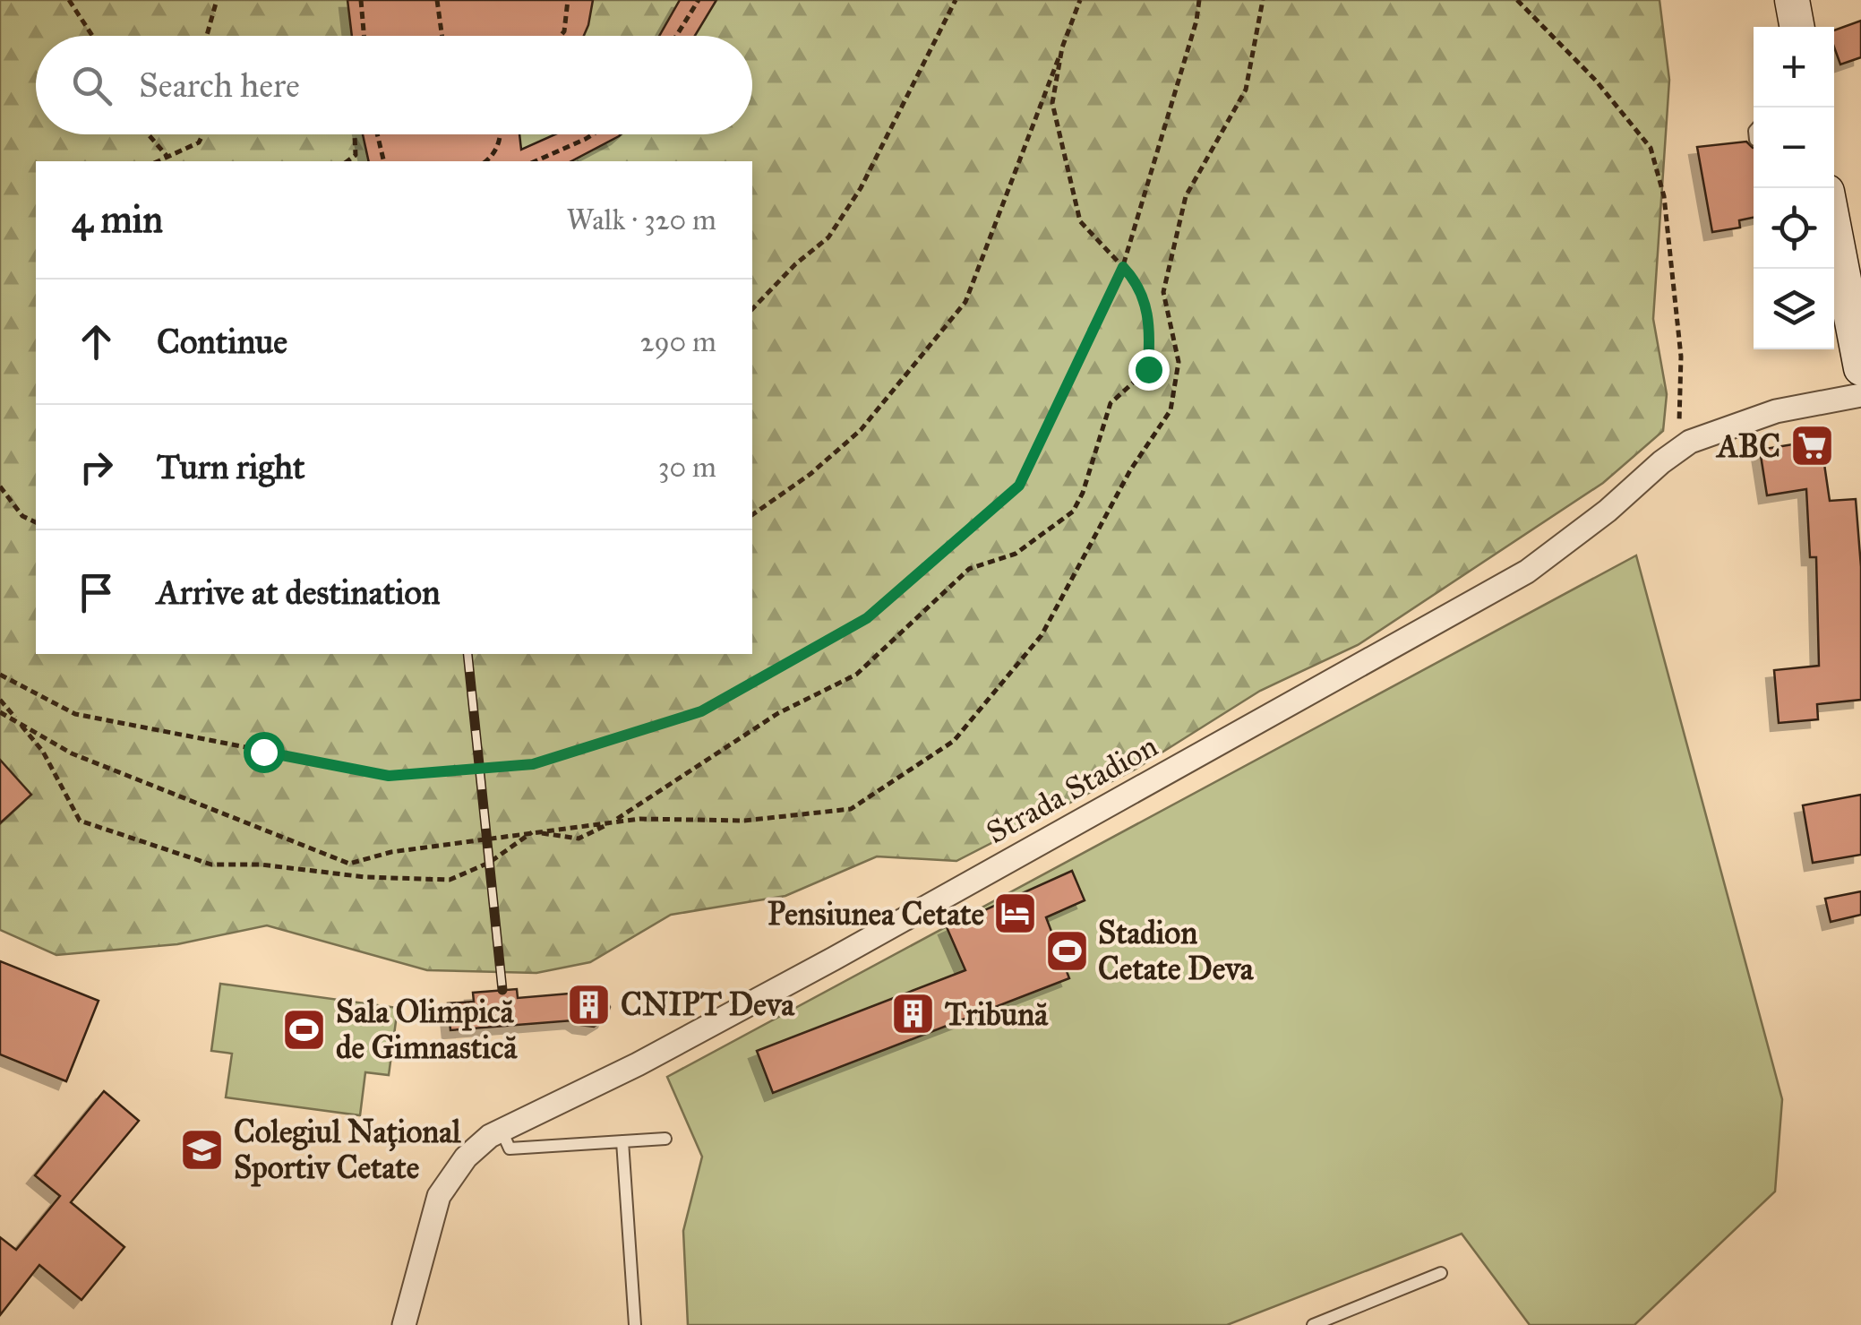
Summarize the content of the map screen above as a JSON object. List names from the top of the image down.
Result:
{
  "streets": {
    "street": ["Strada Stadion"]
  },
  "places": {
    "supermarket": ["ABC"],
    "hotel": ["Pensiunea Cetate"],
    "sports": ["Stadion Cetate Deva", "Sala Olimpică de Gimnastică"],
    "building": ["CNIPT Deva", "Tribună"],
    "school or university": ["Colegiul Național Sportiv Cetate"]
  },
  "page": {
    "map_buttons": ["+", "−"],
    "search": "Search here",
    "heading": ["4 min", "Walk · 320 m"],
    "list": [
      ["Continue", "290 m"],
      ["Turn right", "30 m"],
      "Arrive at destination"
    ]
  }
}
